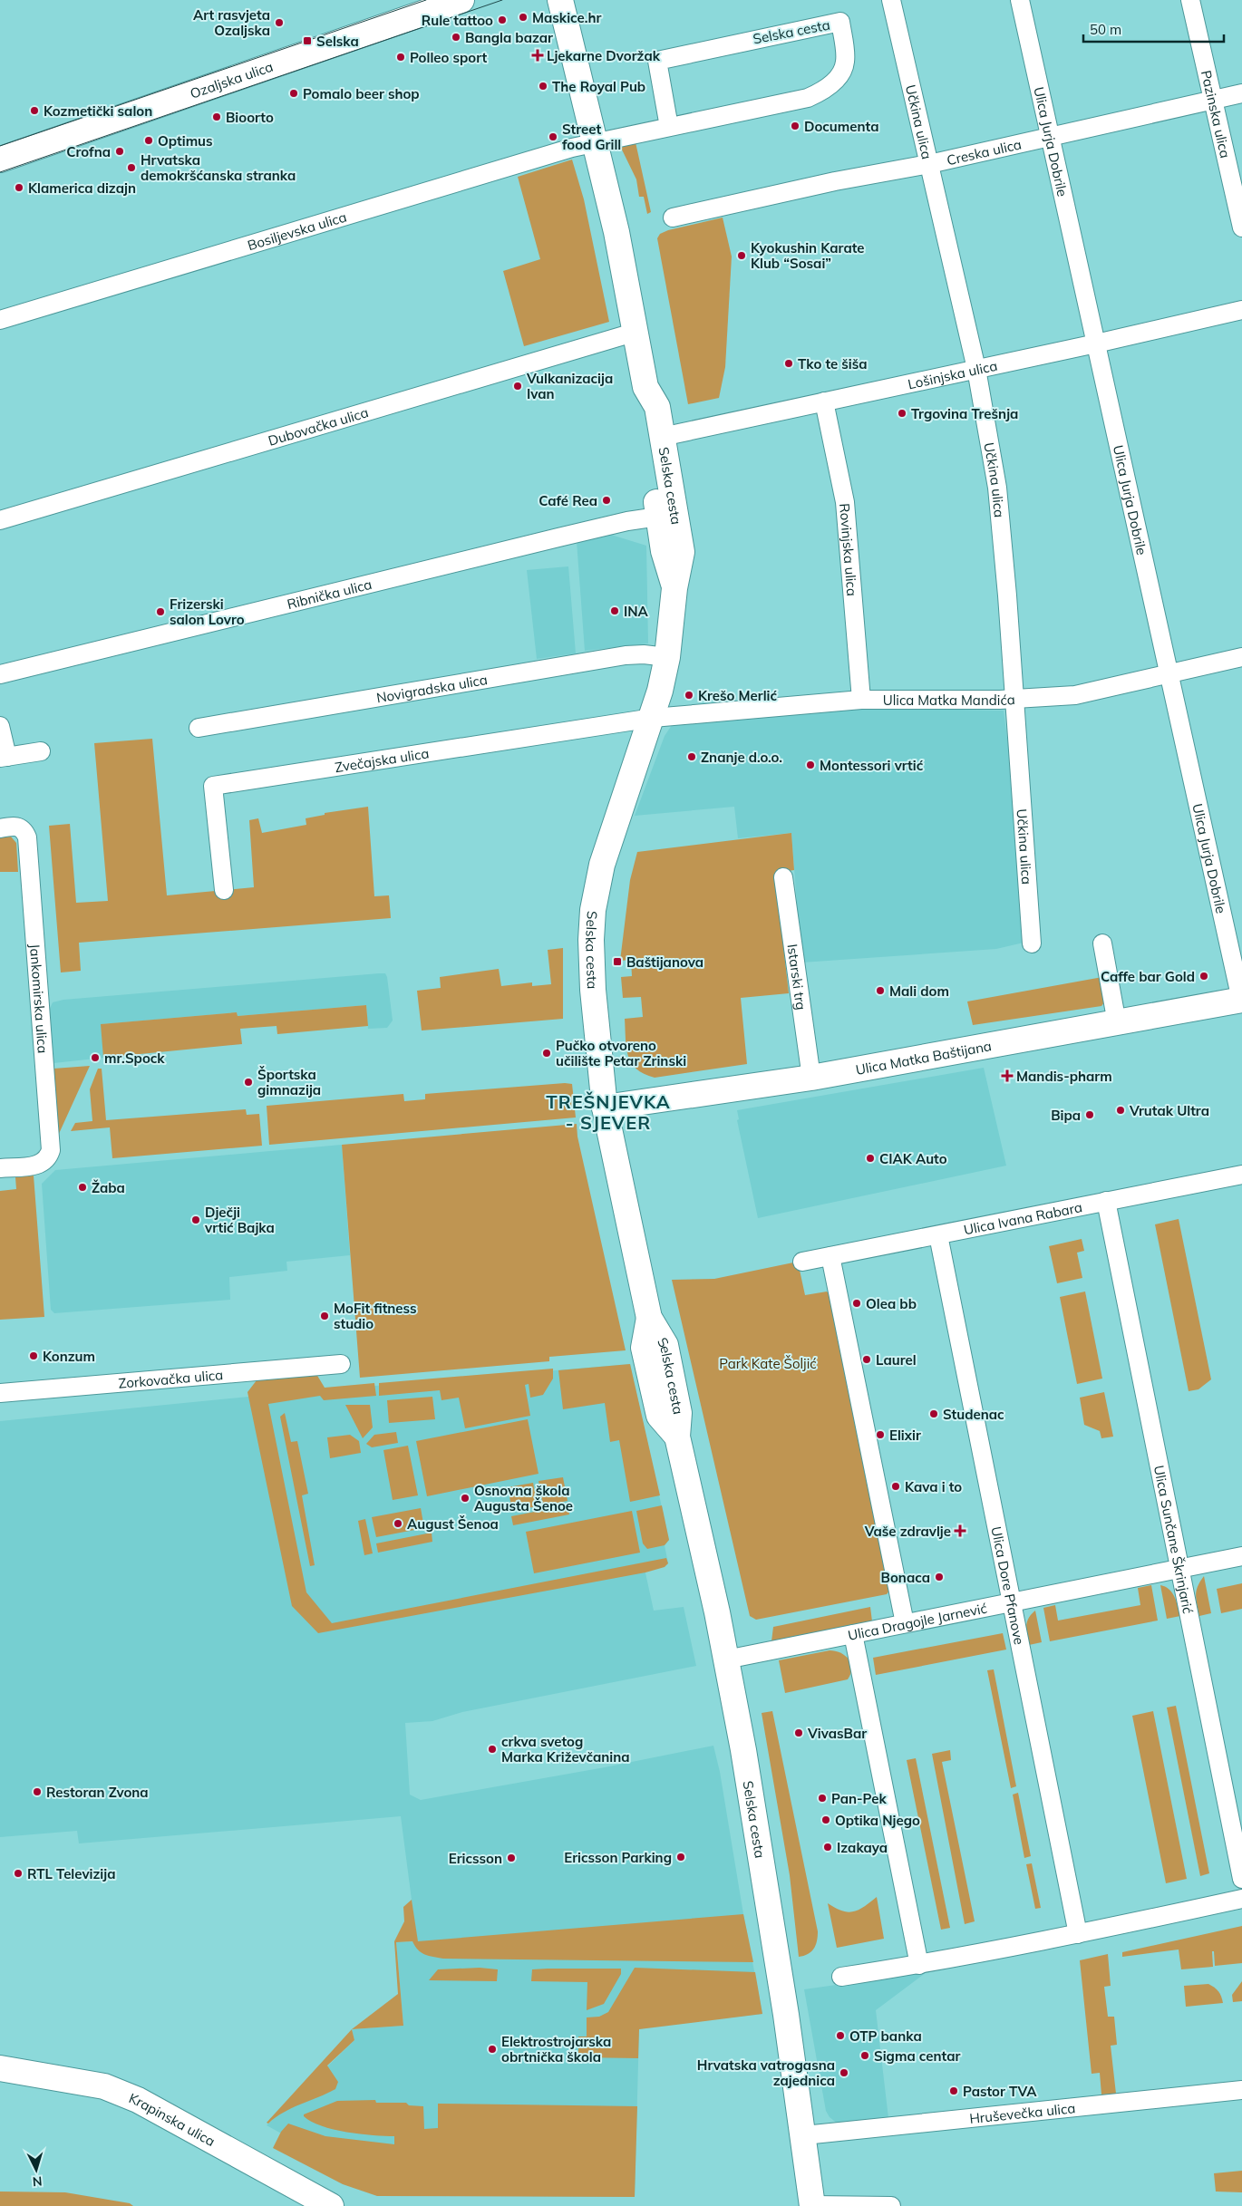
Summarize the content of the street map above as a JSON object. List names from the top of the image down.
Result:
{
  "streets": {
    "main road": [
      "Selska cesta",
      "Ozaljska ulica",
      "Ulica Matka Baštijana",
      "Krapinska ulica"
    ],
    "street": [
      "Pazinska ulica",
      "Učkina ulica",
      "Ulica Jurja Dobrile",
      "Creska ulica",
      "Bosiljevska ulica",
      "Lošinjska ulica",
      "Dubovačka ulica",
      "Rovinjska ulica",
      "Ribnička ulica",
      "Novigradska ulica",
      "Ulica Matka Mandića",
      "Zvečajska ulica",
      "Istarski trg",
      "Jankomirska ulica",
      "Ulica Ivana Rabara",
      "Zorkovačka ulica",
      "Ulica Sunčane Škrinjarić",
      "Ulica Dore Pfanove",
      "Ulica Dragojle Jarnević",
      "Hruševečka ulica"
    ]
  },
  "crossings": [
    ["Selska cesta", "Bosiljevska ulica"],
    ["Selska cesta", "Lošinjska ulica"],
    ["Selska cesta", "Dubovačka ulica"],
    ["Selska cesta", "Ribnička ulica"],
    ["Selska cesta", "Novigradska ulica"],
    ["Selska cesta", "Ulica Matka Mandića"],
    ["Selska cesta", "Zvečajska ulica"],
    ["Selska cesta", "Ulica Matka Baštijana"],
    ["Selska cesta", "Ulica Dragojle Jarnević"],
    ["Selska cesta", "Hruševečka ulica"],
    ["Pazinska ulica", "Creska ulica"],
    ["Učkina ulica", "Creska ulica"],
    ["Učkina ulica", "Lošinjska ulica"],
    ["Učkina ulica", "Ulica Matka Mandića"],
    ["Ulica Jurja Dobrile", "Creska ulica"],
    ["Ulica Jurja Dobrile", "Lošinjska ulica"],
    ["Ulica Jurja Dobrile", "Ulica Matka Mandića"],
    ["Ulica Jurja Dobrile", "Ulica Matka Baštijana"],
    ["Lošinjska ulica", "Rovinjska ulica"],
    ["Rovinjska ulica", "Ulica Matka Mandića"],
    ["Ulica Matka Mandića", "Zvečajska ulica"],
    ["Istarski trg", "Ulica Matka Baštijana"],
    ["Ulica Ivana Rabara", "Ulica Sunčane Škrinjarić"],
    ["Ulica Ivana Rabara", "Ulica Dore Pfanove"],
    ["Ulica Sunčane Škrinjarić", "Ulica Dragojle Jarnević"],
    ["Ulica Dore Pfanove", "Ulica Dragojle Jarnević"]
  ],
  "districts": ["TREŠNJEVKA - SJEVER"],
  "parks": ["Park Kate Šoljić"],
  "places": {
    "other": [
      "Maskice.hr",
      "Rule tattoo",
      "Art rasvjeta Ozaljska",
      "Bangla bazar",
      "Polleo sport",
      "The Royal Pub",
      "Pomalo beer shop",
      "Kozmetički salon",
      "Bioorto",
      "Documenta",
      "Street food Grill",
      "Optimus",
      "Crofna",
      "Hrvatska demokršćanska stranka",
      "Klamerica dizajn",
      "Kyokushin Karate Klub “Sosai”",
      "Tko te šiša",
      "Vulkanizacija Ivan",
      "Trgovina Trešnja",
      "Café Rea",
      "INA",
      "Frizerski salon Lovro",
      "Krešo Merlić",
      "Znanje d.o.o.",
      "Montessori vrtić",
      "Caffe bar Gold",
      "Mali dom",
      "Pučko otvoreno učilište Petar Zrinski",
      "mr.Spock",
      "Športska gimnazija",
      "Vrutak Ultra",
      "Bipa",
      "CIAK Auto",
      "Žaba",
      "Dječji vrtić Bajka",
      "Olea bb",
      "MoFit fitness studio",
      "Konzum",
      "Laurel",
      "Studenac",
      "Elixir",
      "Kava i to",
      "Osnovna škola Augusta Šenoe",
      "August Šenoa",
      "Bonaca",
      "VivasBar",
      "crkva svetog Marka Križevčanina",
      "Restoran Zvona",
      "Pan-Pek",
      "Optika Njego",
      "Izakaya",
      "Ericsson Parking",
      "Ericsson",
      "RTL Televizija",
      "OTP banka",
      "Elektrostrojarska obrtnička škola",
      "Sigma centar",
      "Hrvatska vatrogasna zajednica",
      "Pastor TVA"
    ],
    "transit": ["Selska", "Baštijanova"],
    "health": ["Ljekarne Dvoržak", "Mandis-pharm", "Vaše zdravlje"]
  },
  "scale_bar": "50 m",
  "north": "bottom"
}
